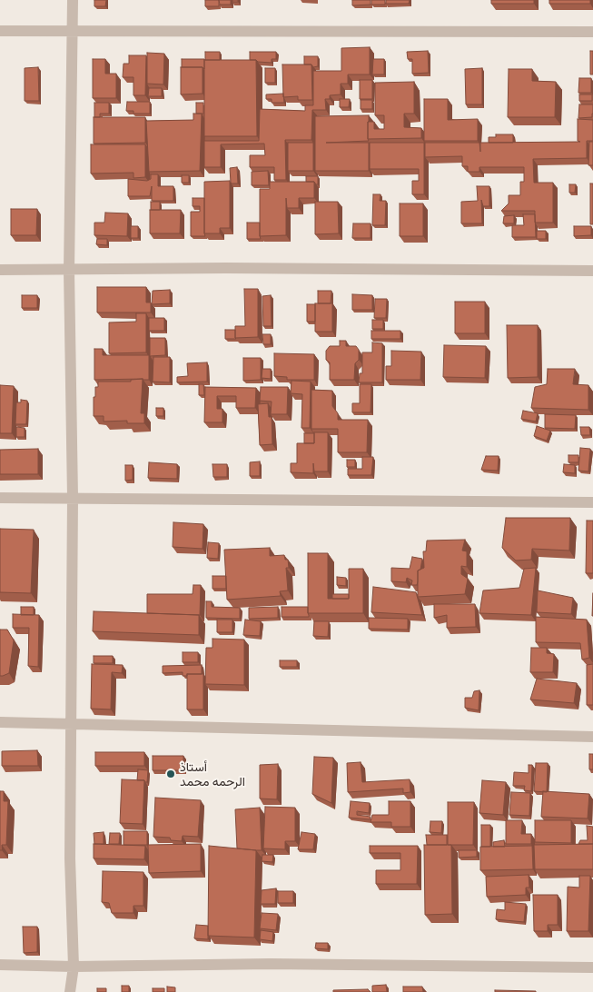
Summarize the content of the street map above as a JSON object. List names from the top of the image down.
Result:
{
  "places": ["أستاذ الرحمه محمد"]
}
